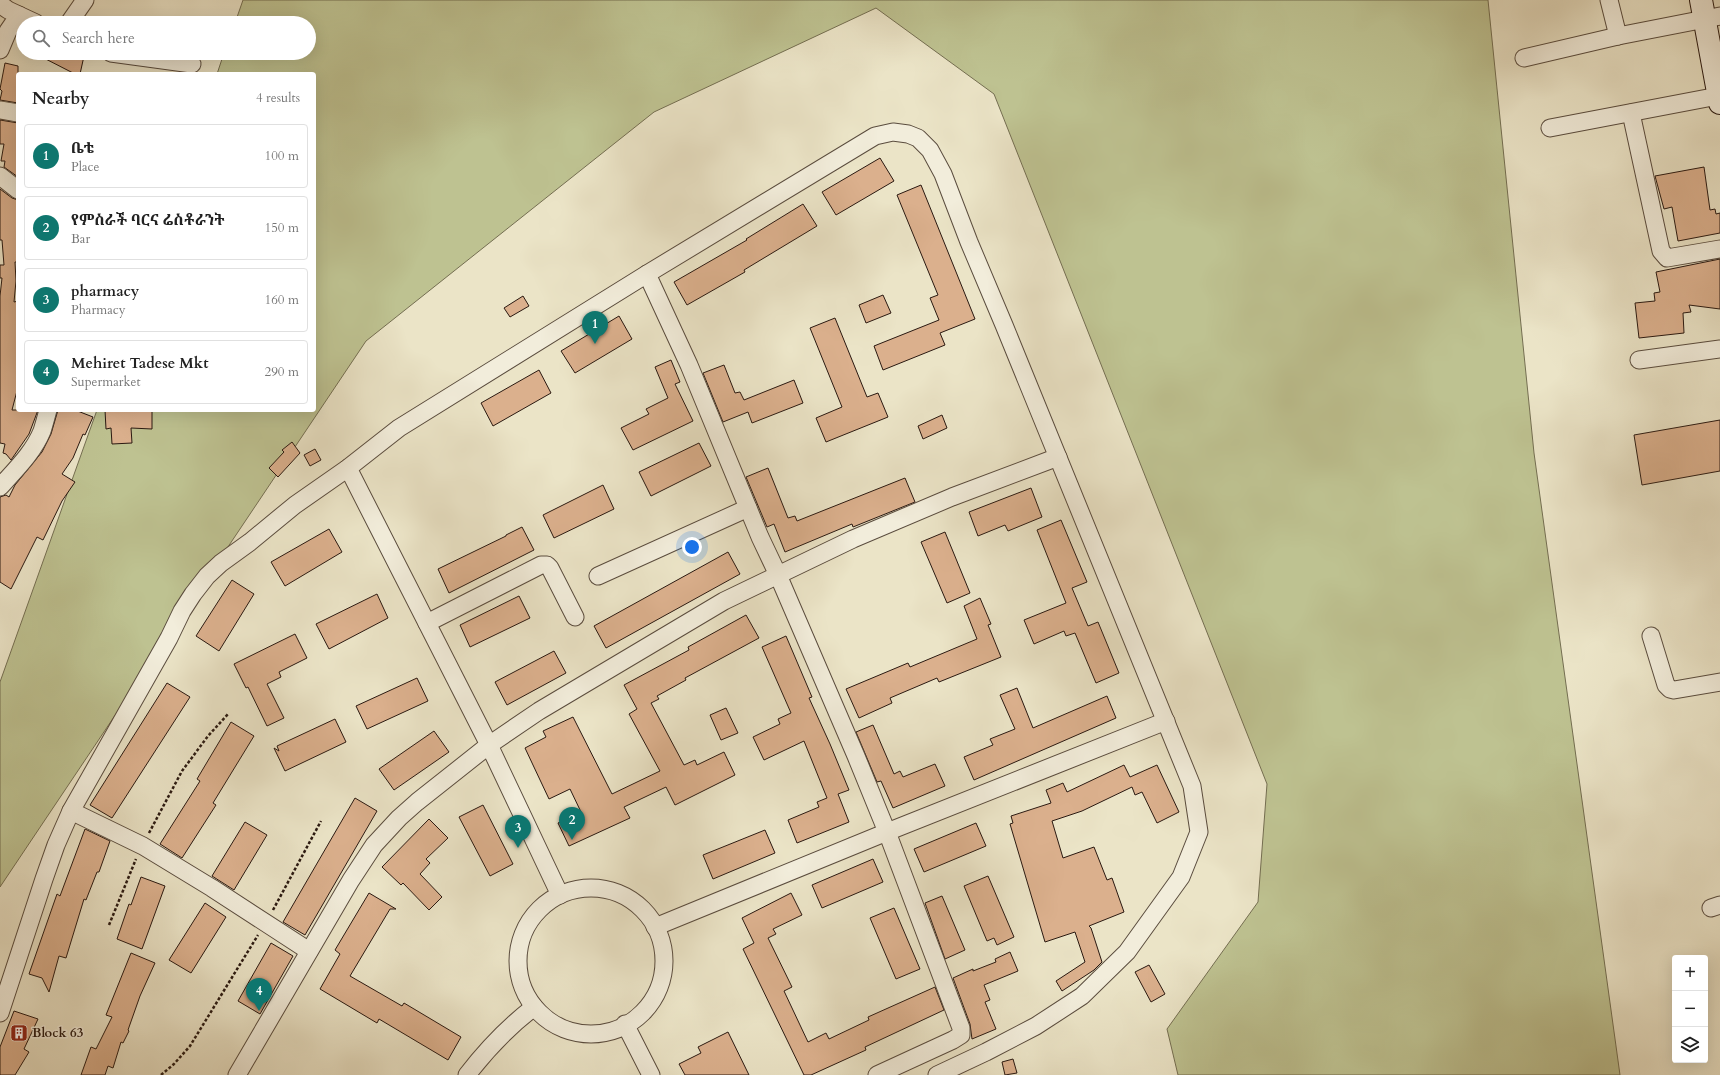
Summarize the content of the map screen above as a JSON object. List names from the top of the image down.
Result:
{
  "places": {
    "building": ["Block 63"]
  },
  "page": {
    "search": "Search here",
    "heading": ["Nearby", "4 results"],
    "list": [
      {
        "mark": "1",
        "name": "ቤቴ",
        "note": "Place",
        "value": "100 m"
      },
      {
        "mark": "2",
        "name": "የምስራች ባርና ሬስቶራንት",
        "note": "Bar",
        "value": "150 m"
      },
      {
        "mark": "3",
        "name": "pharmacy",
        "note": "Pharmacy",
        "value": "160 m"
      },
      {
        "mark": "4",
        "name": "Mehiret Tadese Mkt",
        "note": "Supermarket",
        "value": "290 m"
      }
    ],
    "pins": [
      "1",
      "2",
      "3",
      "4"
    ],
    "map_buttons": ["+", "−"]
  }
}
